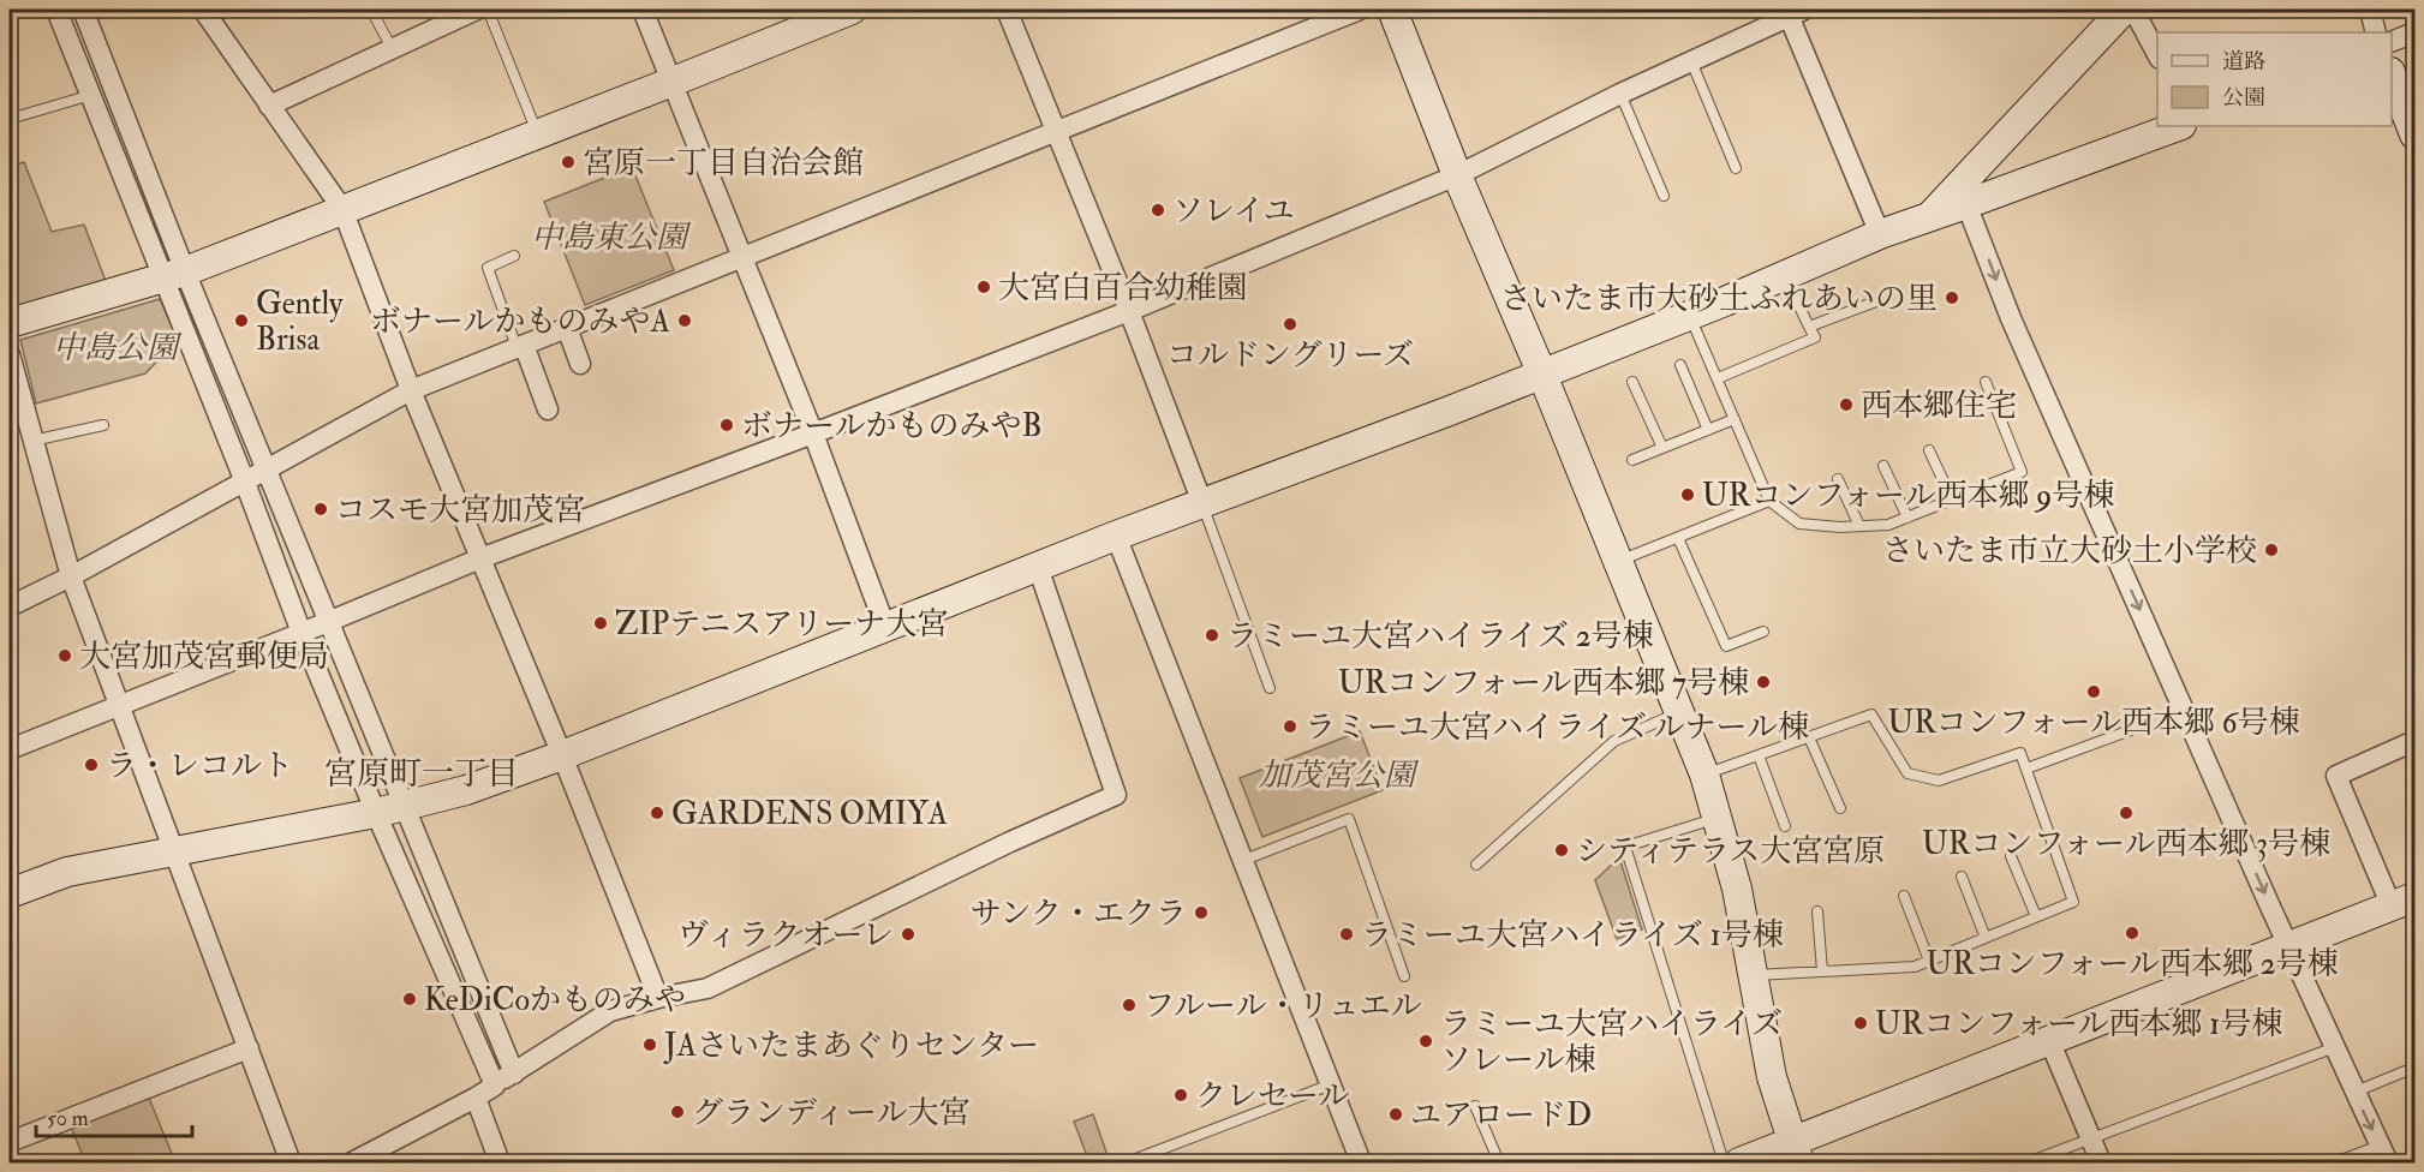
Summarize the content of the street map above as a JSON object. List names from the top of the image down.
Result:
{
  "districts": ["宮原町一丁目"],
  "parks": ["中島東公園", "中島公園", "加茂宮公園"],
  "places": [
    "宮原一丁目自治会館",
    "ソレイユ",
    "大宮白百合幼稚園",
    "さいたま市大砂土ふれあいの里",
    "Gently Brisa",
    "ボナールかものみやA",
    "コルドングリーズ",
    "西本郷住宅",
    "ボナールかものみやB",
    "URコンフォール西本郷 9号棟",
    "コスモ大宮加茂宮",
    "さいたま市立大砂土小学校",
    "ZIPテニスアリーナ大宮",
    "ラミーユ大宮ハイライズ 2号棟",
    "大宮加茂宮郵便局",
    "URコンフォール西本郷 7号棟",
    "URコンフォール西本郷 6号棟",
    "ラミーユ大宮ハイライズ ルナール棟",
    "ラ・レコルト",
    "GARDENS OMIYA",
    "URコンフォール西本郷 3号棟",
    "シティテラス大宮宮原",
    "サンク・エクラ",
    "URコンフォール西本郷 2号棟",
    "ヴィラクオーレ",
    "ラミーユ大宮ハイライズ 1号棟",
    "KeDiCoかものみや",
    "フルール・リュエル",
    "URコンフォール西本郷 1号棟",
    "ラミーユ大宮ハイライズ ソレール棟",
    "JAさいたまあぐりセンター",
    "クレセール",
    "グランディール大宮",
    "ユアロードD"
  ],
  "legend": ["道路", "公園"],
  "scale_bar": "50 m"
}
